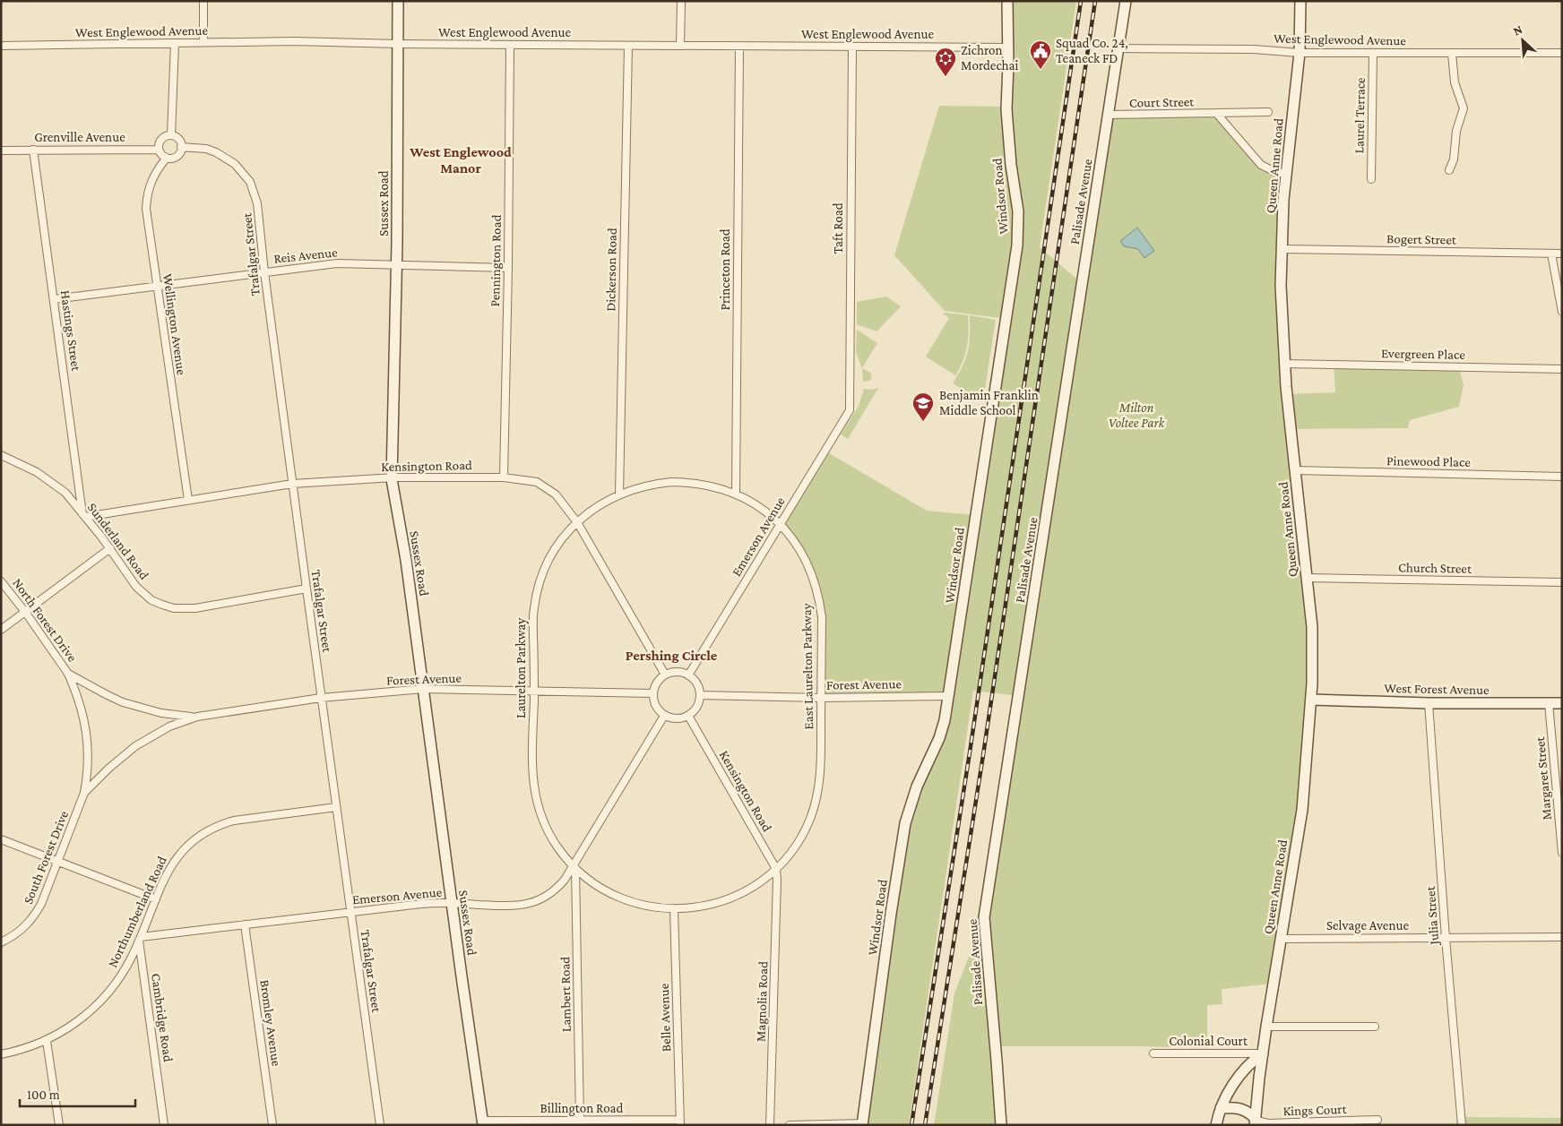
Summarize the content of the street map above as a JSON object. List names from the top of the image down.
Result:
{
  "streets": {
    "street": [
      "West Englewood Avenue",
      "Court Street",
      "Laurel Terrace",
      "Grenville Avenue",
      "Queen Anne Road",
      "Windsor Road",
      "Palisade Avenue",
      "Sussex Road",
      "Taft Road",
      "Bogert Street",
      "Trafalgar Street",
      "Reis Avenue",
      "Pennington Road",
      "Dickerson Road",
      "Princeton Road",
      "Wellington Avenue",
      "Hastings Street",
      "Evergreen Place",
      "Pinewood Place",
      "Kensington Road",
      "Emerson Avenue",
      "Sunderland Road",
      "Church Street",
      "North Forest Drive",
      "East Laurelton Parkway",
      "Laurelton Parkway",
      "Forest Avenue",
      "West Forest Avenue",
      "Margaret Street",
      "South Forest Drive",
      "Northumberland Road",
      "Julia Street",
      "Selvage Avenue",
      "Lambert Road",
      "Magnolia Road",
      "Cambridge Road",
      "Belle Avenue",
      "Bromley Avenue",
      "Colonial Court",
      "Billington Road",
      "Kings Court"
    ]
  },
  "crossings": [
    ["West Englewood Avenue", "Laurel Terrace"],
    ["West Englewood Avenue", "Queen Anne Road"],
    ["West Englewood Avenue", "Windsor Road"],
    ["West Englewood Avenue", "Palisade Avenue"],
    ["West Englewood Avenue", "Sussex Road"],
    ["West Englewood Avenue", "Taft Road"],
    ["West Englewood Avenue", "Pennington Road"],
    ["West Englewood Avenue", "Dickerson Road"],
    ["West Englewood Avenue", "Princeton Road"],
    ["Court Street", "Palisade Avenue"],
    ["Grenville Avenue", "Trafalgar Street"],
    ["Grenville Avenue", "Wellington Avenue"],
    ["Grenville Avenue", "Hastings Street"],
    ["Queen Anne Road", "Bogert Street"],
    ["Queen Anne Road", "Evergreen Place"],
    ["Queen Anne Road", "Pinewood Place"],
    ["Queen Anne Road", "Church Street"],
    ["Queen Anne Road", "West Forest Avenue"],
    ["Queen Anne Road", "Selvage Avenue"],
    ["Queen Anne Road", "Colonial Court"],
    ["Queen Anne Road", "Kings Court"],
    ["Windsor Road", "Forest Avenue"],
    ["Sussex Road", "Reis Avenue"],
    ["Sussex Road", "Kensington Road"],
    ["Sussex Road", "Emerson Avenue"],
    ["Sussex Road", "Forest Avenue"],
    ["Sussex Road", "Billington Road"],
    ["Taft Road", "Emerson Avenue"],
    ["Trafalgar Street", "Reis Avenue"],
    ["Trafalgar Street", "Wellington Avenue"],
    ["Trafalgar Street", "Kensington Road"],
    ["Trafalgar Street", "Emerson Avenue"],
    ["Trafalgar Street", "Sunderland Road"],
    ["Trafalgar Street", "Forest Avenue"],
    ["Trafalgar Street", "Northumberland Road"],
    ["Reis Avenue", "Pennington Road"],
    ["Reis Avenue", "Wellington Avenue"],
    ["Reis Avenue", "Hastings Street"],
    ["Pennington Road", "Kensington Road"],
    ["Dickerson Road", "East Laurelton Parkway"],
    ["Dickerson Road", "Laurelton Parkway"],
    ["Princeton Road", "East Laurelton Parkway"],
    ["Wellington Avenue", "Kensington Road"],
    ["Hastings Street", "Kensington Road"],
    ["Hastings Street", "Sunderland Road"],
    ["Kensington Road", "Emerson Avenue"],
    ["Kensington Road", "Sunderland Road"],
    ["Kensington Road", "East Laurelton Parkway"],
    ["Kensington Road", "Laurelton Parkway"],
    ["Kensington Road", "Forest Avenue"],
    ["Kensington Road", "Magnolia Road"],
    ["Emerson Avenue", "East Laurelton Parkway"],
    ["Emerson Avenue", "Laurelton Parkway"],
    ["Emerson Avenue", "Forest Avenue"],
    ["Emerson Avenue", "Northumberland Road"],
    ["Emerson Avenue", "Lambert Road"],
    ["Emerson Avenue", "Cambridge Road"],
    ["Emerson Avenue", "Bromley Avenue"],
    ["North Forest Drive", "Forest Avenue"],
    ["North Forest Drive", "South Forest Drive"],
    ["East Laurelton Parkway", "Laurelton Parkway"],
    ["East Laurelton Parkway", "Forest Avenue"],
    ["East Laurelton Parkway", "Belle Avenue"],
    ["Laurelton Parkway", "Forest Avenue"],
    ["Laurelton Parkway", "Lambert Road"],
    ["Laurelton Parkway", "Belle Avenue"],
    ["Forest Avenue", "South Forest Drive"],
    ["West Forest Avenue", "Margaret Street"],
    ["West Forest Avenue", "Julia Street"],
    ["Northumberland Road", "Cambridge Road"],
    ["Julia Street", "Selvage Avenue"],
    ["Lambert Road", "Billington Road"],
    ["Belle Avenue", "Billington Road"]
  ],
  "districts": ["West Englewood Manor", "Pershing Circle"],
  "parks": ["Milton Voltee Park"],
  "places": {
    "public building": ["Squad Co. 24, Teaneck FD"],
    "synagogue": ["Zichron Mordechai"],
    "school or university": ["Benjamin Franklin Middle School"]
  },
  "scale_bar": "100 m",
  "north": "top left"
}
